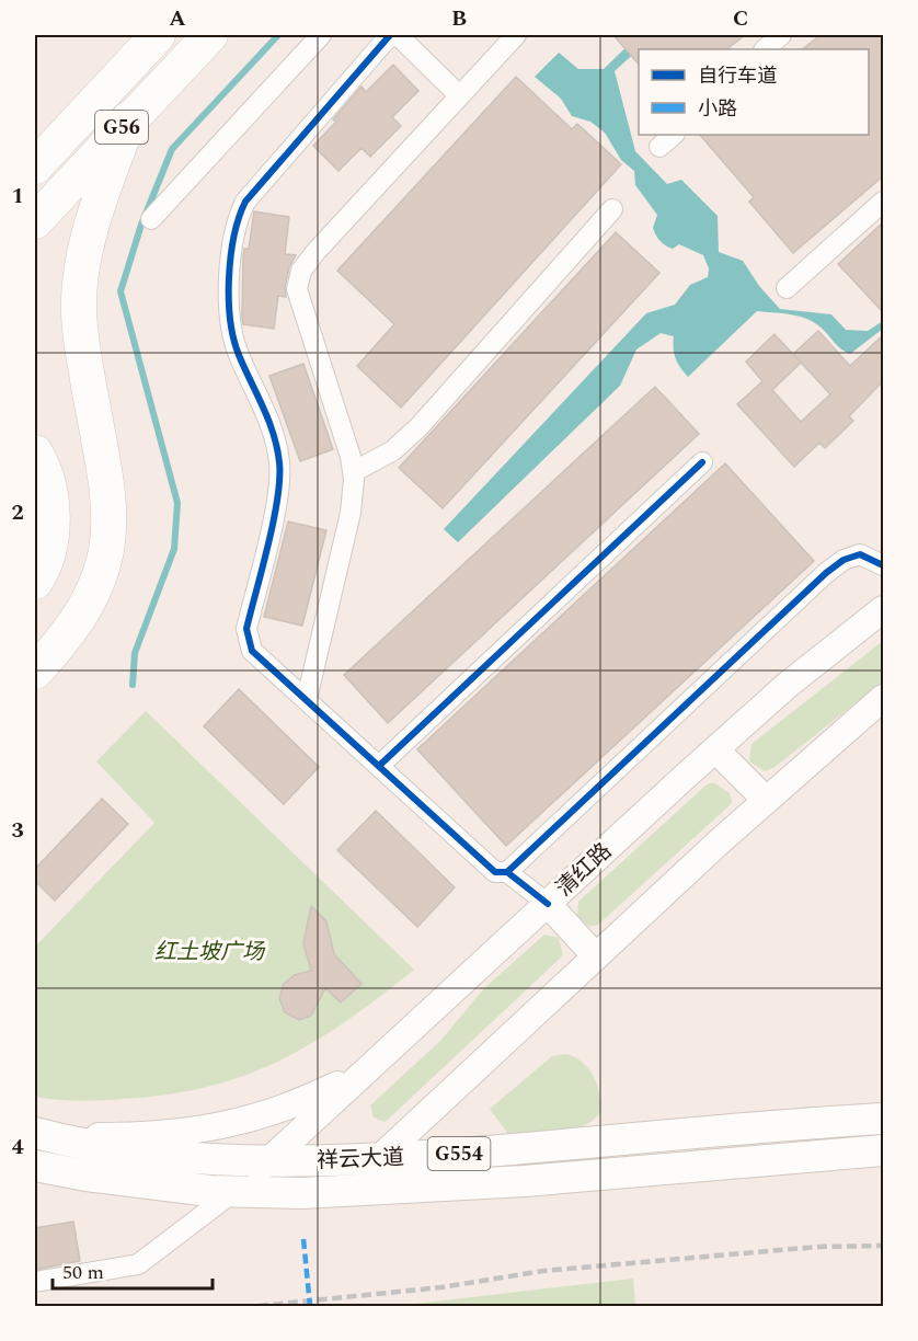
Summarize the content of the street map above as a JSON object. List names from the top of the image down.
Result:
{
  "streets": {
    "highway": ["G56", "G554", "祥云大道"],
    "main road": ["清红路"]
  },
  "crossings": [
    ["清红路", "祥云大道"]
  ],
  "parks": ["红土坡广场"],
  "legend": ["自行车道", "小路"],
  "scale_bar": "50 m",
  "grid": {
    "columns": ["A", "B", "C"],
    "rows": [
      "1",
      "2",
      "3",
      "4"
    ]
  }
}
